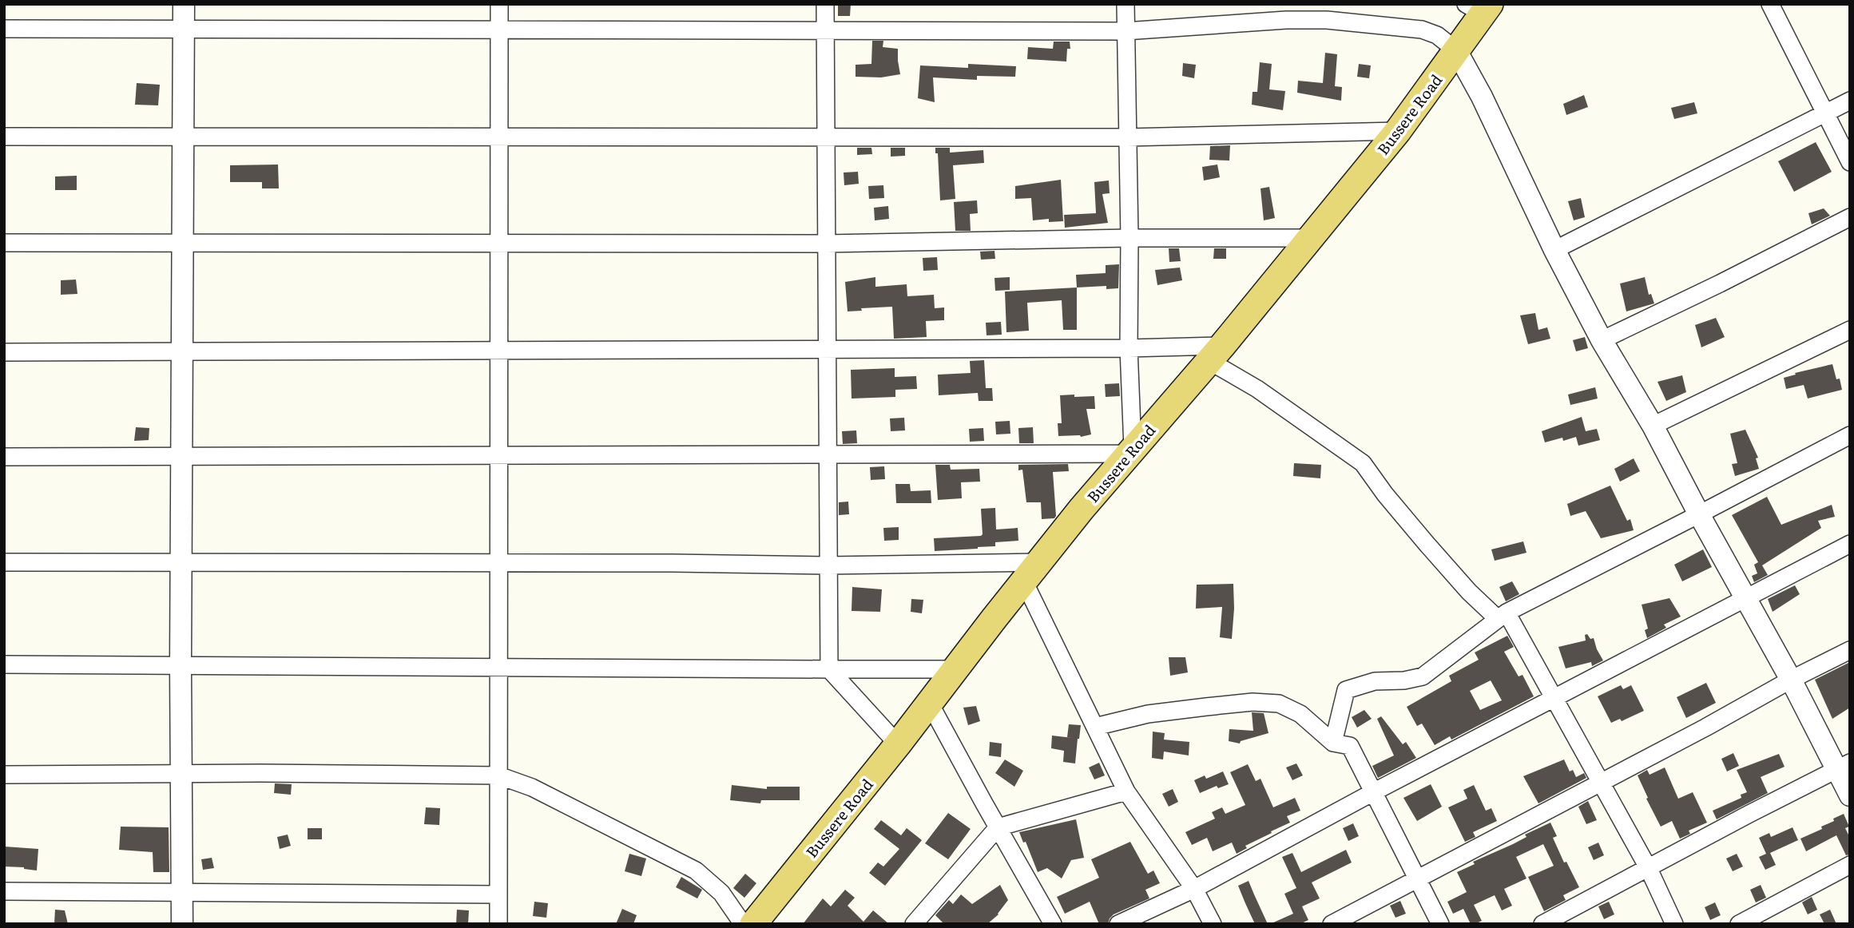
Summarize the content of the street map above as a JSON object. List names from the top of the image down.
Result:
{
  "streets": {
    "main road": ["Bussere Road"]
  }
}
